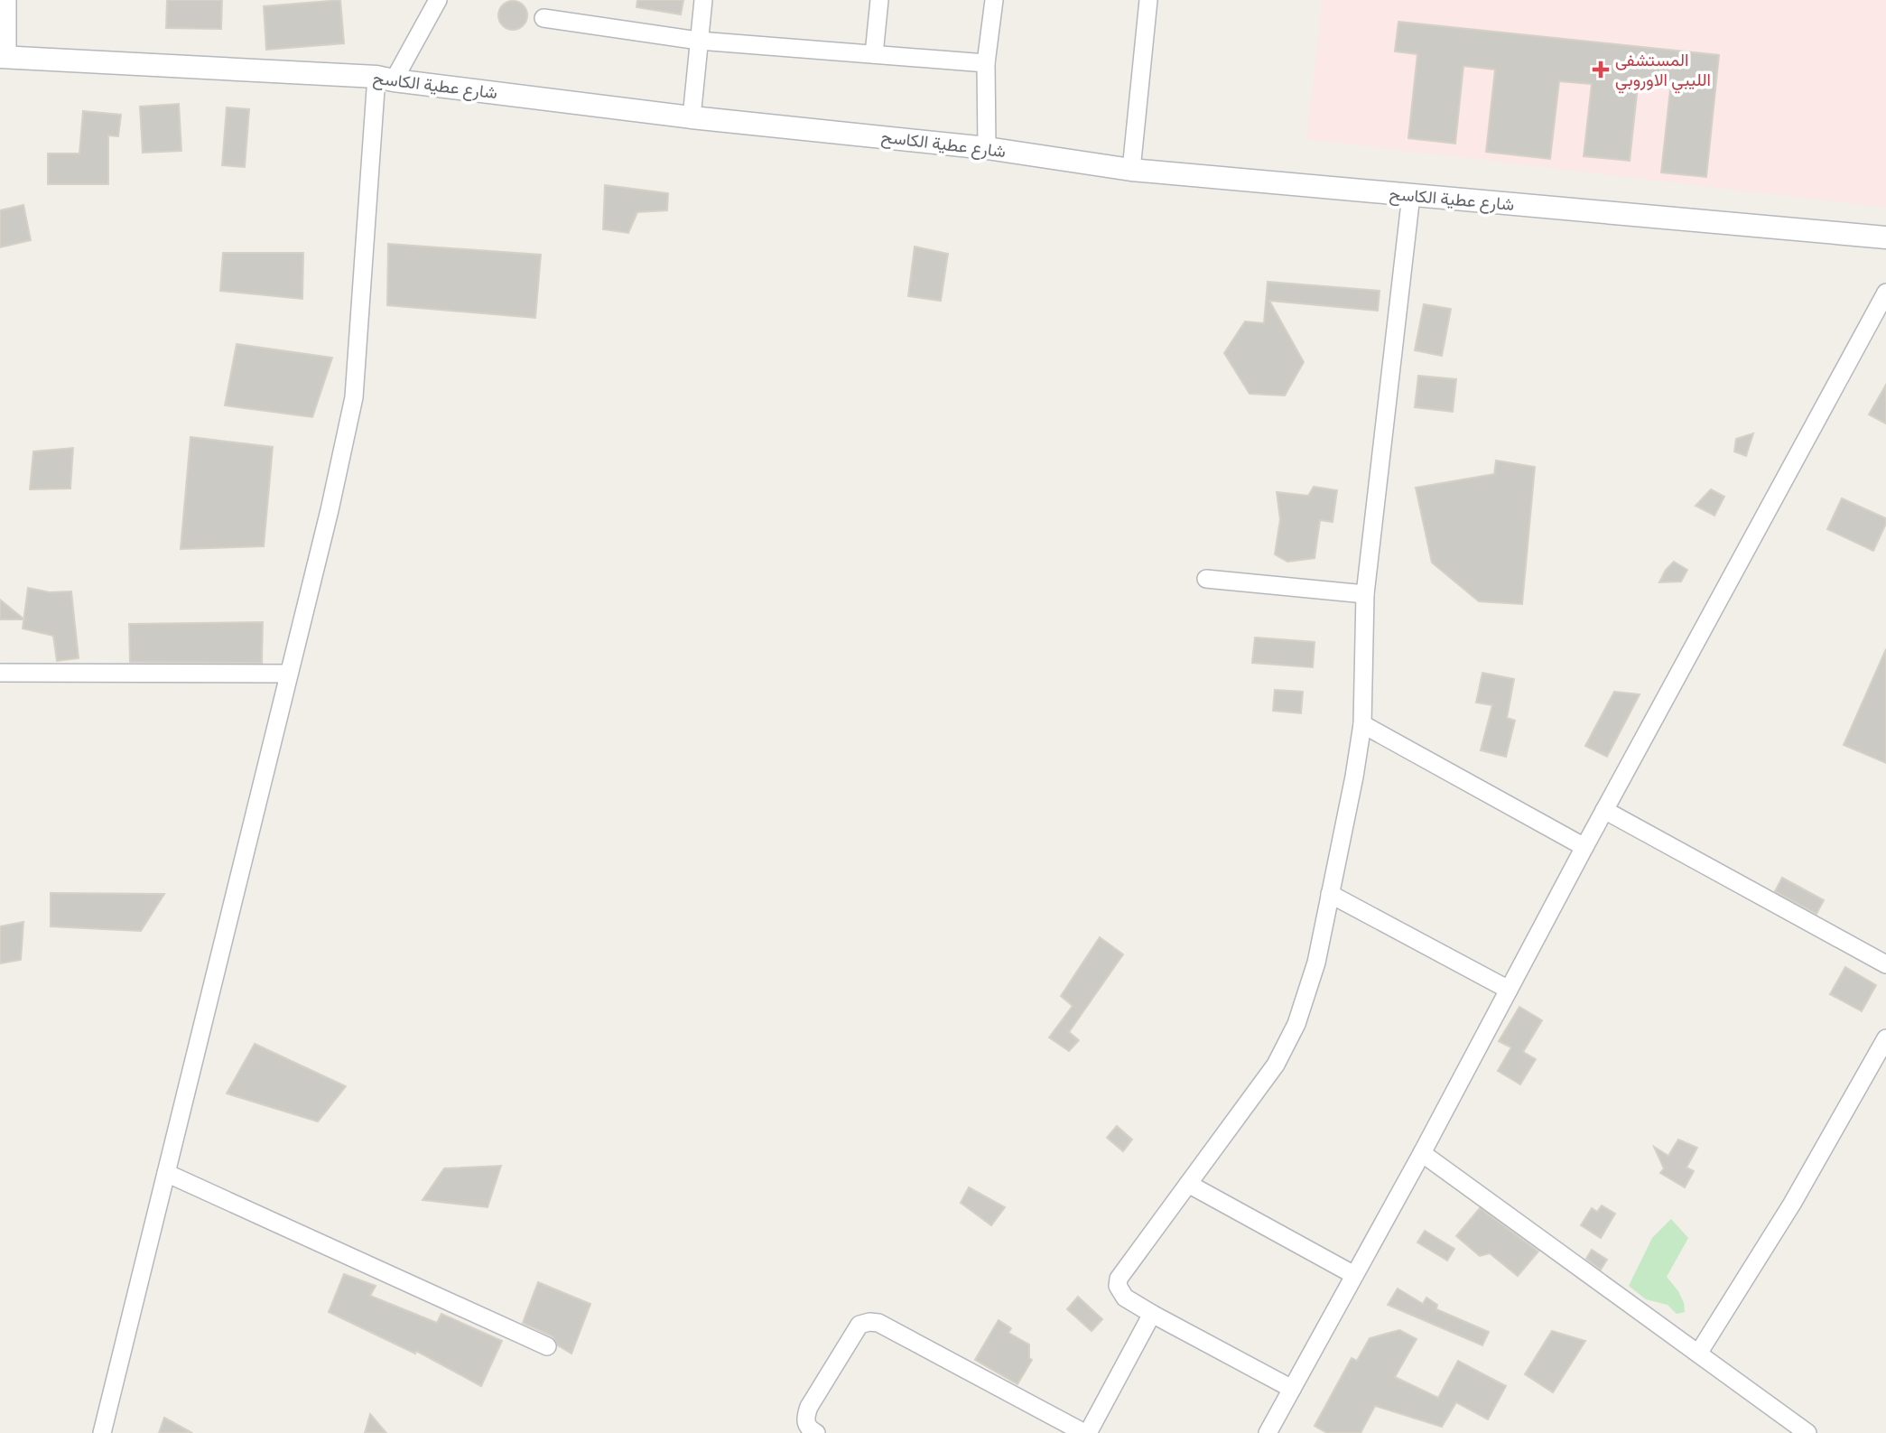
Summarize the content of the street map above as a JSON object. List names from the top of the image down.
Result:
{
  "streets": {
    "street": ["شارع عطية الكاسح"]
  },
  "places": {
    "health": ["المستشفی الليبي الاوروبي"]
  }
}
